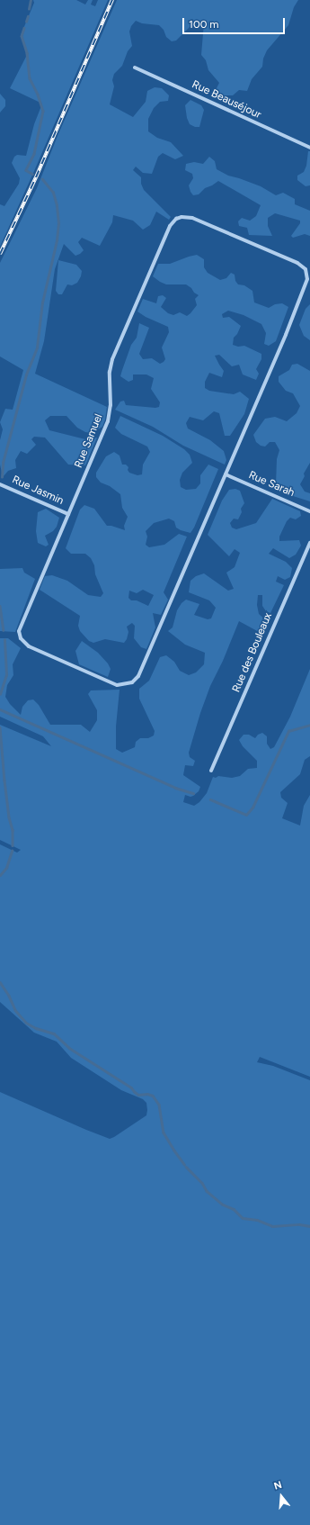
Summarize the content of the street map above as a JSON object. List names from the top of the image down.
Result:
{
  "streets": {
    "street": [
      "Rue Beauséjour",
      "Rue Samuel",
      "Rue Sarah",
      "Rue Jasmin",
      "Rue des Bouleaux"
    ]
  },
  "crossings": [
    ["Rue Samuel", "Rue Sarah"],
    ["Rue Samuel", "Rue Jasmin"]
  ],
  "scale_bar": "100 m",
  "north": "top"
}
